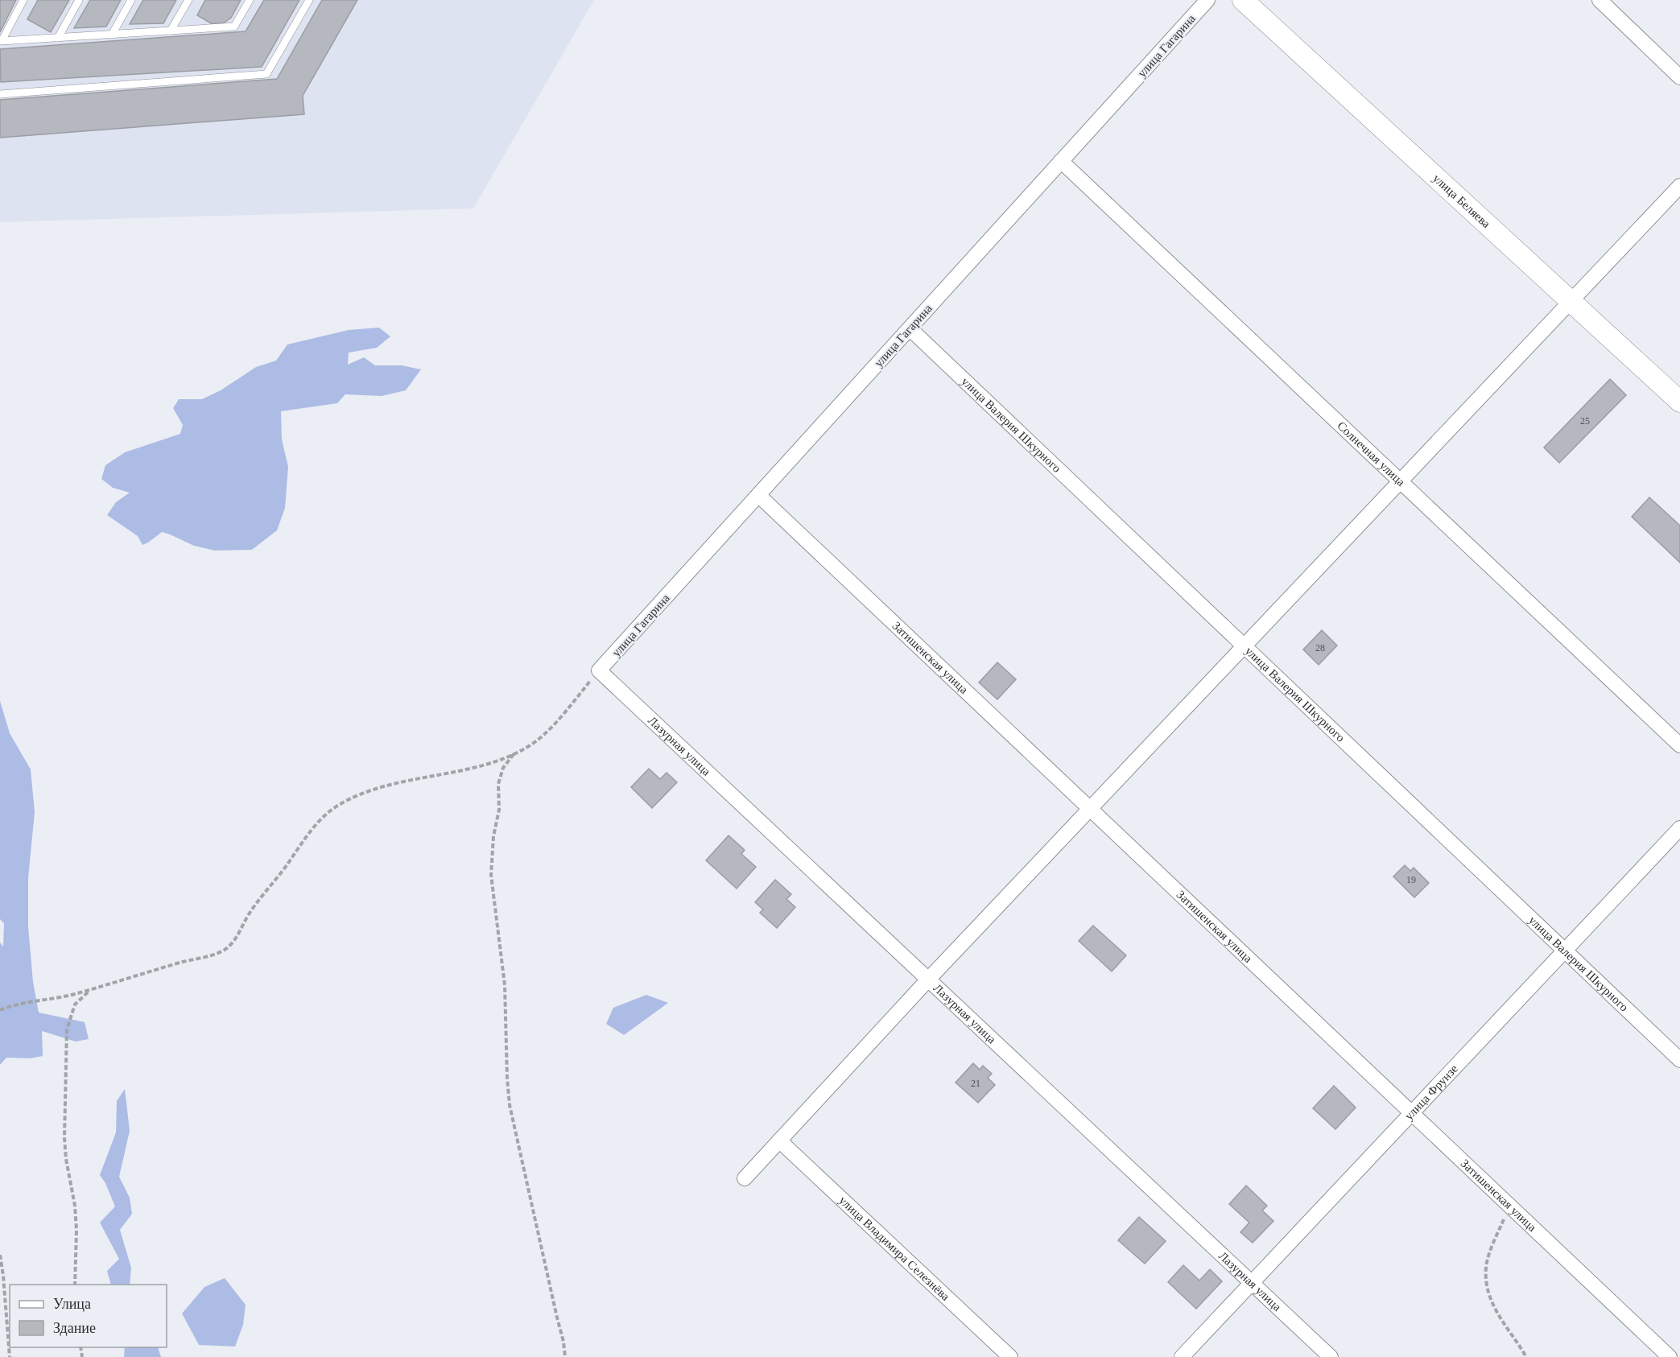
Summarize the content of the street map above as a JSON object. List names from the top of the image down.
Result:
{
  "streets": {
    "street": [
      "улица Гагарина",
      "улица Беляева",
      "улица Валерия Шкурного",
      "Солнечная улица",
      "Затишенская улица",
      "Лазурная улица",
      "улица Фрунзе",
      "улица Владимира Селезнёва"
    ]
  },
  "crossings": [
    ["улица Гагарина", "улица Валерия Шкурного"],
    ["улица Гагарина", "Солнечная улица"],
    ["улица Гагарина", "Затишенская улица"],
    ["улица Гагарина", "Лазурная улица"],
    ["улица Валерия Шкурного", "улица Фрунзе"],
    ["Затишенская улица", "улица Фрунзе"],
    ["Лазурная улица", "улица Фрунзе"]
  ],
  "house_numbers": [
    "25",
    "28",
    "19",
    "21"
  ],
  "legend": ["Улица", "Здание"]
}
